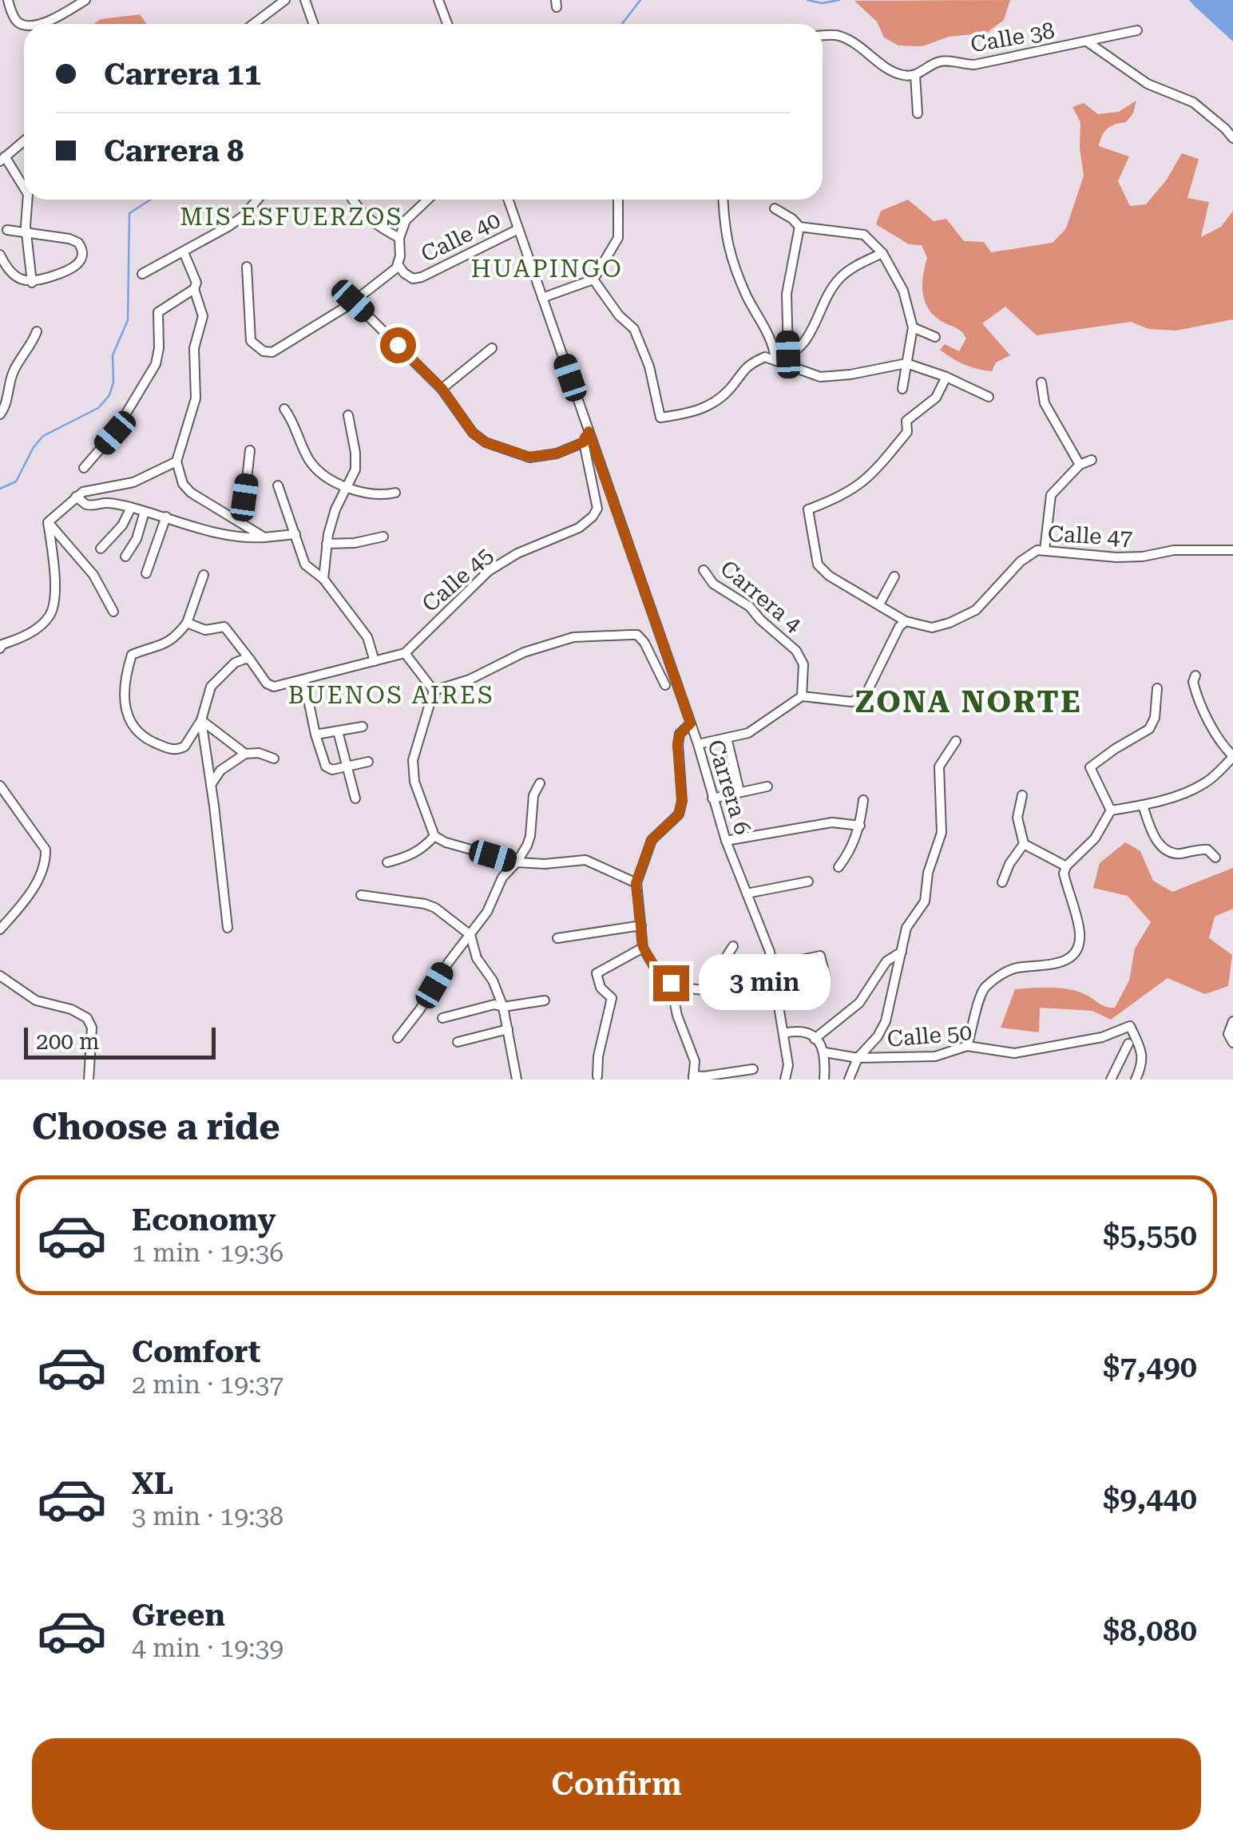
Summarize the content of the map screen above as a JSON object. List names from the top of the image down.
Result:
{
  "streets": {
    "street": [
      "Calle 38",
      "Calle 40",
      "Calle 47",
      "Calle 45",
      "Carrera 4",
      "Carrera 6",
      "Calle 50"
    ]
  },
  "crossings": [
    ["Calle 40", "Carrera 6"]
  ],
  "districts": [
    "MIS ESFUERZOS",
    "HUAPINGO",
    "BUENOS AIRES",
    "ZONA NORTE"
  ],
  "scale_bar": "200 m",
  "page": {
    "banner": ["Carrera 11", "Carrera 8"],
    "bubble": "3 min",
    "scale": "200 m",
    "heading": "Choose a ride",
    "list": [
      {
        "name": "Economy",
        "note": "1 min · 19:36",
        "value": "$5,550"
      },
      {
        "name": "Comfort",
        "note": "2 min · 19:37",
        "value": "$7,490"
      },
      {
        "name": "XL",
        "note": "3 min · 19:38",
        "value": "$9,440"
      },
      {
        "name": "Green",
        "note": "4 min · 19:39",
        "value": "$8,080"
      }
    ],
    "buttons": "Confirm"
  }
}
